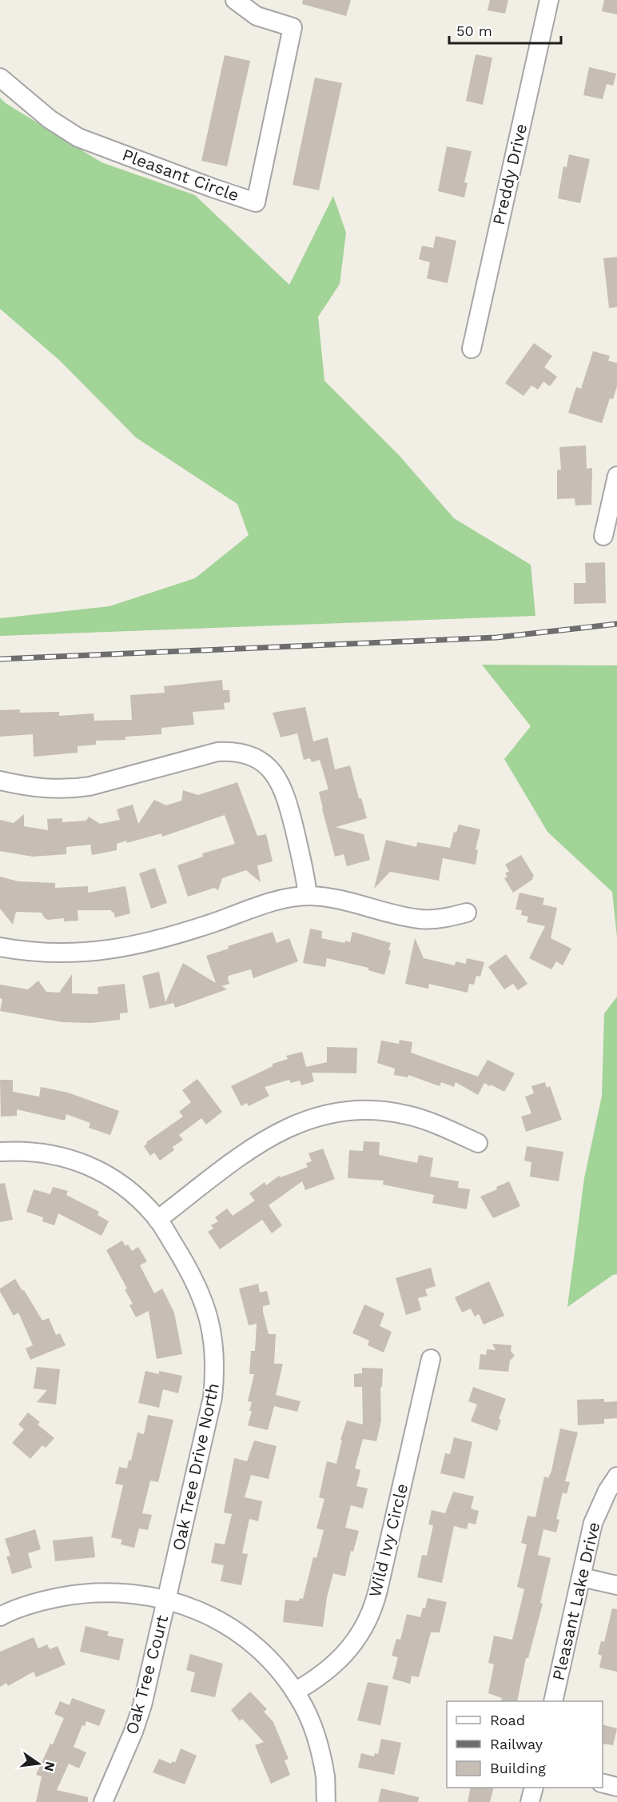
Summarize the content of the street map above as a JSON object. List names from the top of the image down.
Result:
{
  "streets": {
    "street": [
      "Preddy Drive",
      "Pleasant Circle",
      "Oak Tree Drive North",
      "Wild Ivy Circle",
      "Pleasant Lake Drive",
      "Oak Tree Court"
    ]
  },
  "crossings": [
    ["Oak Tree Drive North", "Oak Tree Court"]
  ],
  "legend": ["Road", "Railway", "Building"],
  "scale_bar": "50 m",
  "north": "right"
}
